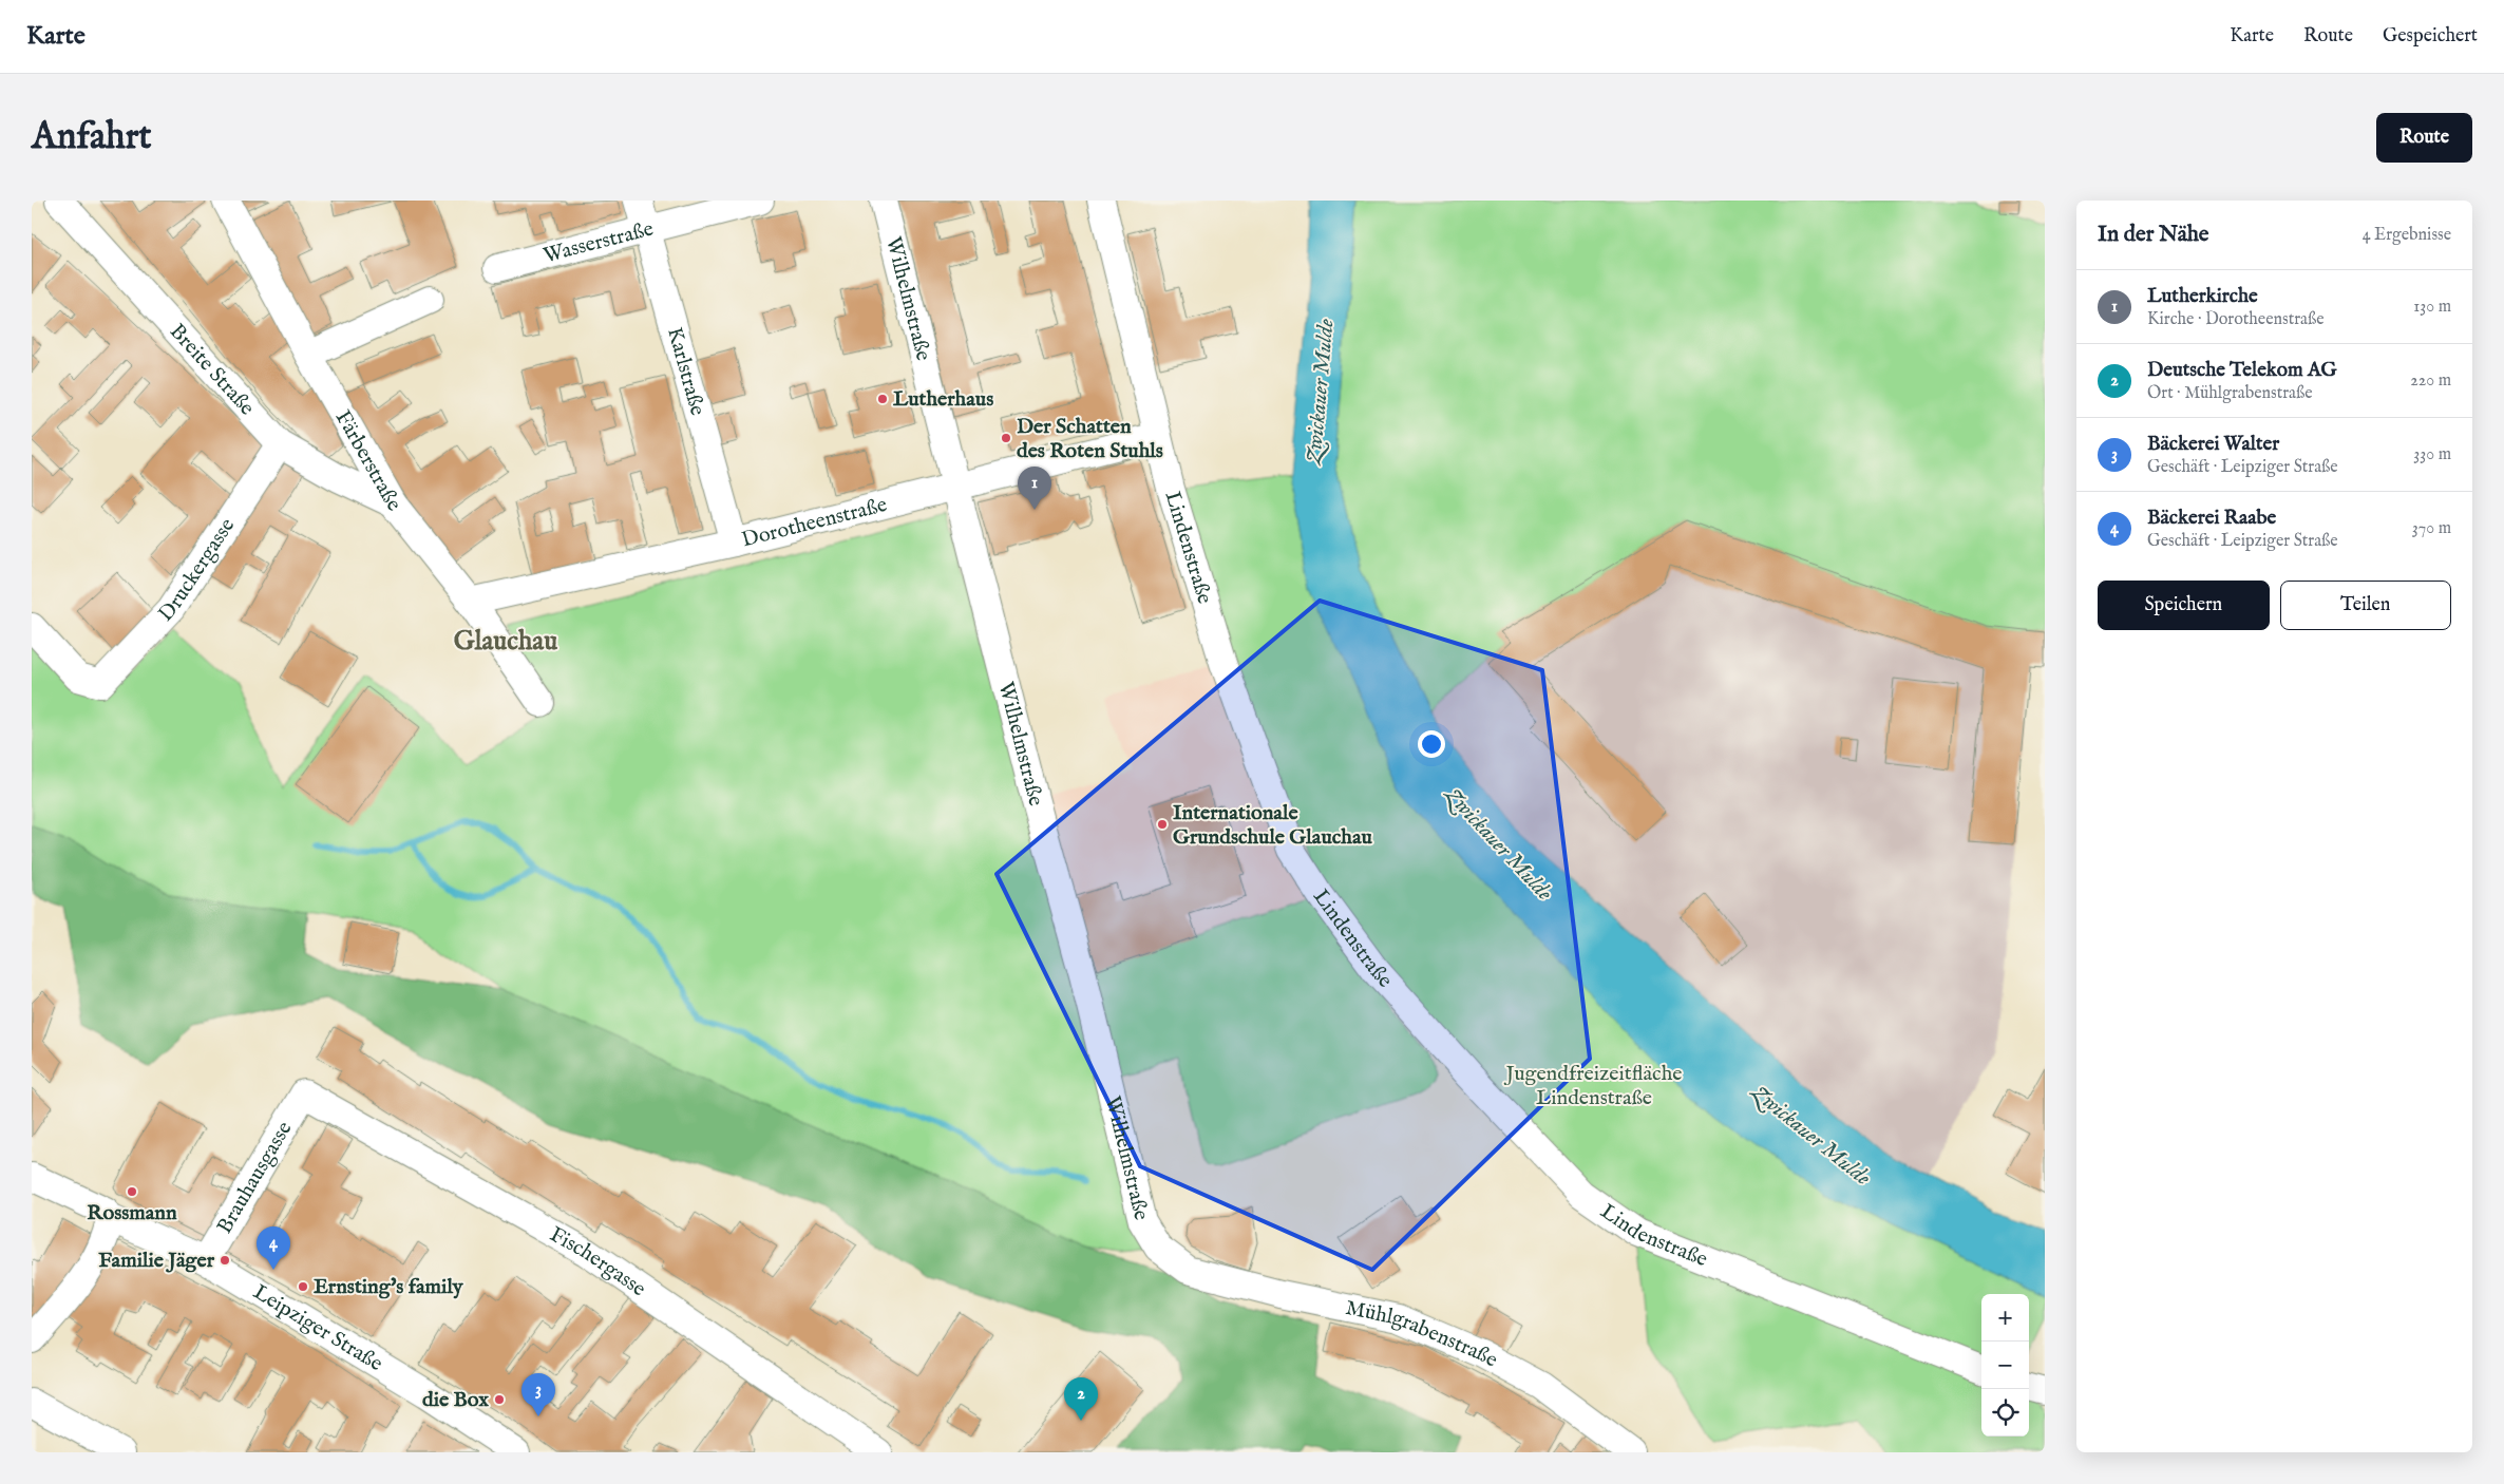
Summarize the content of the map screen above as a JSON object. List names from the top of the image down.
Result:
{
  "streets": {
    "street": [
      "Wasserstraße",
      "Wilhelmstraße",
      "Breite Straße",
      "Karlstraße",
      "Färberstraße",
      "Dorotheenstraße",
      "Lindenstraße",
      "Druckergasse",
      "Brauhausgasse",
      "Fischergasse",
      "Leipziger Straße",
      "Mühlgrabenstraße"
    ]
  },
  "crossings": [
    ["Wasserstraße", "Karlstraße"],
    ["Wilhelmstraße", "Dorotheenstraße"],
    ["Wilhelmstraße", "Mühlgrabenstraße"],
    ["Breite Straße", "Färberstraße"],
    ["Breite Straße", "Druckergasse"],
    ["Karlstraße", "Dorotheenstraße"],
    ["Färberstraße", "Dorotheenstraße"],
    ["Dorotheenstraße", "Lindenstraße"],
    ["Brauhausgasse", "Fischergasse"],
    ["Brauhausgasse", "Leipziger Straße"]
  ],
  "districts": ["Glauchau"],
  "water": ["Zwickauer Mulde"],
  "parks": ["Jugendfreizeitfläche Lindenstraße"],
  "places": [
    "Lutherhaus",
    "Der Schatten des Roten Stuhls",
    "Internationale Grundschule Glauchau",
    "Rossmann",
    "Familie Jäger",
    "Ernsting's family",
    "die Box"
  ],
  "page": {
    "header": "Karte",
    "nav": ["Karte", "Route", "Gespeichert"],
    "buttons": [
      "Route",
      ["Speichern", "Teilen"]
    ],
    "title": "Anfahrt",
    "heading": ["In der Nähe", "4 Ergebnisse"],
    "list": [
      {
        "mark": "1",
        "name": "Lutherkirche",
        "note": "Kirche · Dorotheenstraße",
        "value": "130 m"
      },
      {
        "mark": "2",
        "name": "Deutsche Telekom AG",
        "note": "Ort · Mühlgrabenstraße",
        "value": "220 m"
      },
      {
        "mark": "3",
        "name": "Bäckerei Walter",
        "note": "Geschäft · Leipziger Straße",
        "value": "330 m"
      },
      {
        "mark": "4",
        "name": "Bäckerei Raabe",
        "note": "Geschäft · Leipziger Straße",
        "value": "370 m"
      }
    ],
    "pins": [
      "1",
      "4",
      "3",
      "2"
    ],
    "map_buttons": ["+", "−"]
  }
}
